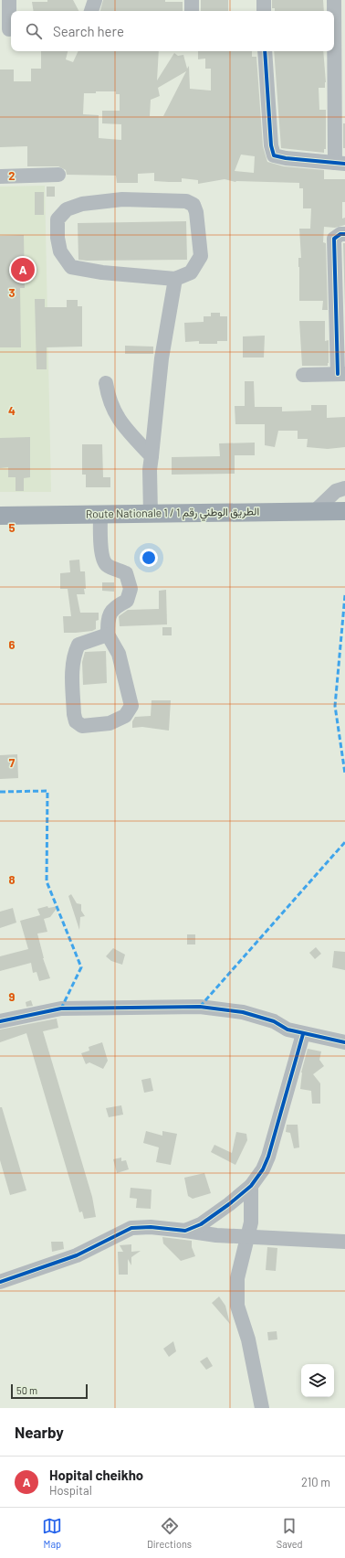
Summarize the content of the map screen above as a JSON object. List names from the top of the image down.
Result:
{
  "streets": {
    "main road": ["Route Nationale 1 / الطريق الوطني رقم 1"]
  },
  "scale_bar": "50 m",
  "page": {
    "search": "Search here",
    "pins": "A",
    "scale": "50 m",
    "heading": "Nearby",
    "list": [
      {
        "mark": "A",
        "name": "Hopital cheikho",
        "note": "Hospital",
        "value": "210 m"
      }
    ],
    "nav": ["Map", "Directions", "Saved"]
  },
  "grid": {
    "rows": [
      "2",
      "3",
      "4",
      "5",
      "6",
      "7",
      "8",
      "9"
    ]
  }
}
